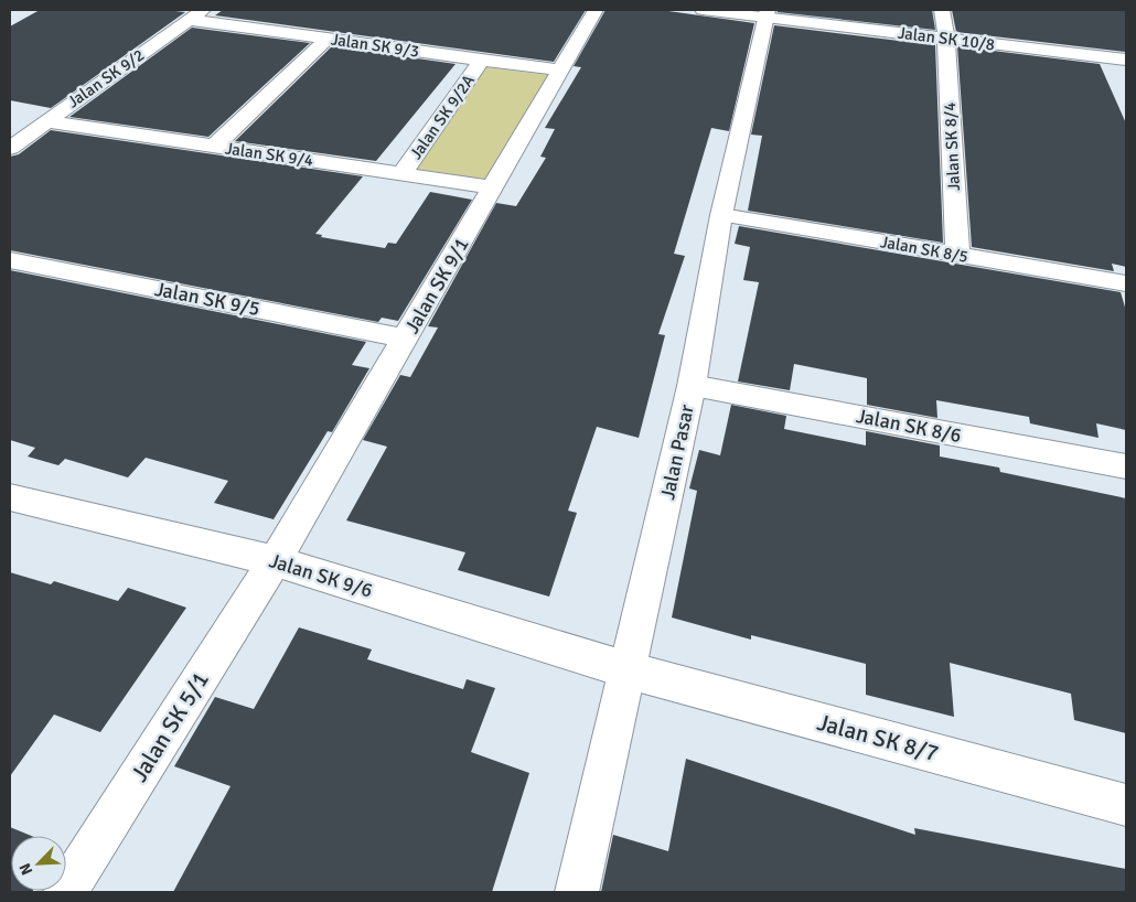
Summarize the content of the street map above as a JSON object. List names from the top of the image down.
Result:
{
  "streets": {
    "street": [
      "Jalan SK 10/8",
      "Jalan SK 9/3",
      "Jalan SK 9/2",
      "Jalan SK 9/2A",
      "Jalan SK 8/4",
      "Jalan SK 9/4",
      "Jalan SK 8/5",
      "Jalan SK 9/1",
      "Jalan SK 9/5",
      "Jalan SK 8/6",
      "Jalan Pasar",
      "Jalan SK 9/6",
      "Jalan SK 5/1",
      "Jalan SK 8/7"
    ]
  },
  "crossings": [
    ["Jalan SK 10/8", "Jalan SK 8/4"],
    ["Jalan SK 10/8", "Jalan Pasar"],
    ["Jalan SK 9/3", "Jalan SK 9/2"],
    ["Jalan SK 9/3", "Jalan SK 9/2A"],
    ["Jalan SK 9/3", "Jalan SK 9/1"],
    ["Jalan SK 9/2", "Jalan SK 9/4"],
    ["Jalan SK 9/2A", "Jalan SK 9/4"],
    ["Jalan SK 8/4", "Jalan SK 8/5"],
    ["Jalan SK 9/4", "Jalan SK 9/1"],
    ["Jalan SK 8/5", "Jalan Pasar"],
    ["Jalan SK 9/1", "Jalan SK 9/5"],
    ["Jalan SK 9/1", "Jalan SK 9/6"],
    ["Jalan SK 9/1", "Jalan SK 5/1"],
    ["Jalan SK 8/6", "Jalan Pasar"],
    ["Jalan Pasar", "Jalan SK 9/6"],
    ["Jalan Pasar", "Jalan SK 8/7"],
    ["Jalan SK 9/6", "Jalan SK 5/1"],
    ["Jalan SK 9/6", "Jalan SK 8/7"]
  ],
  "north": "bottom left"
}
